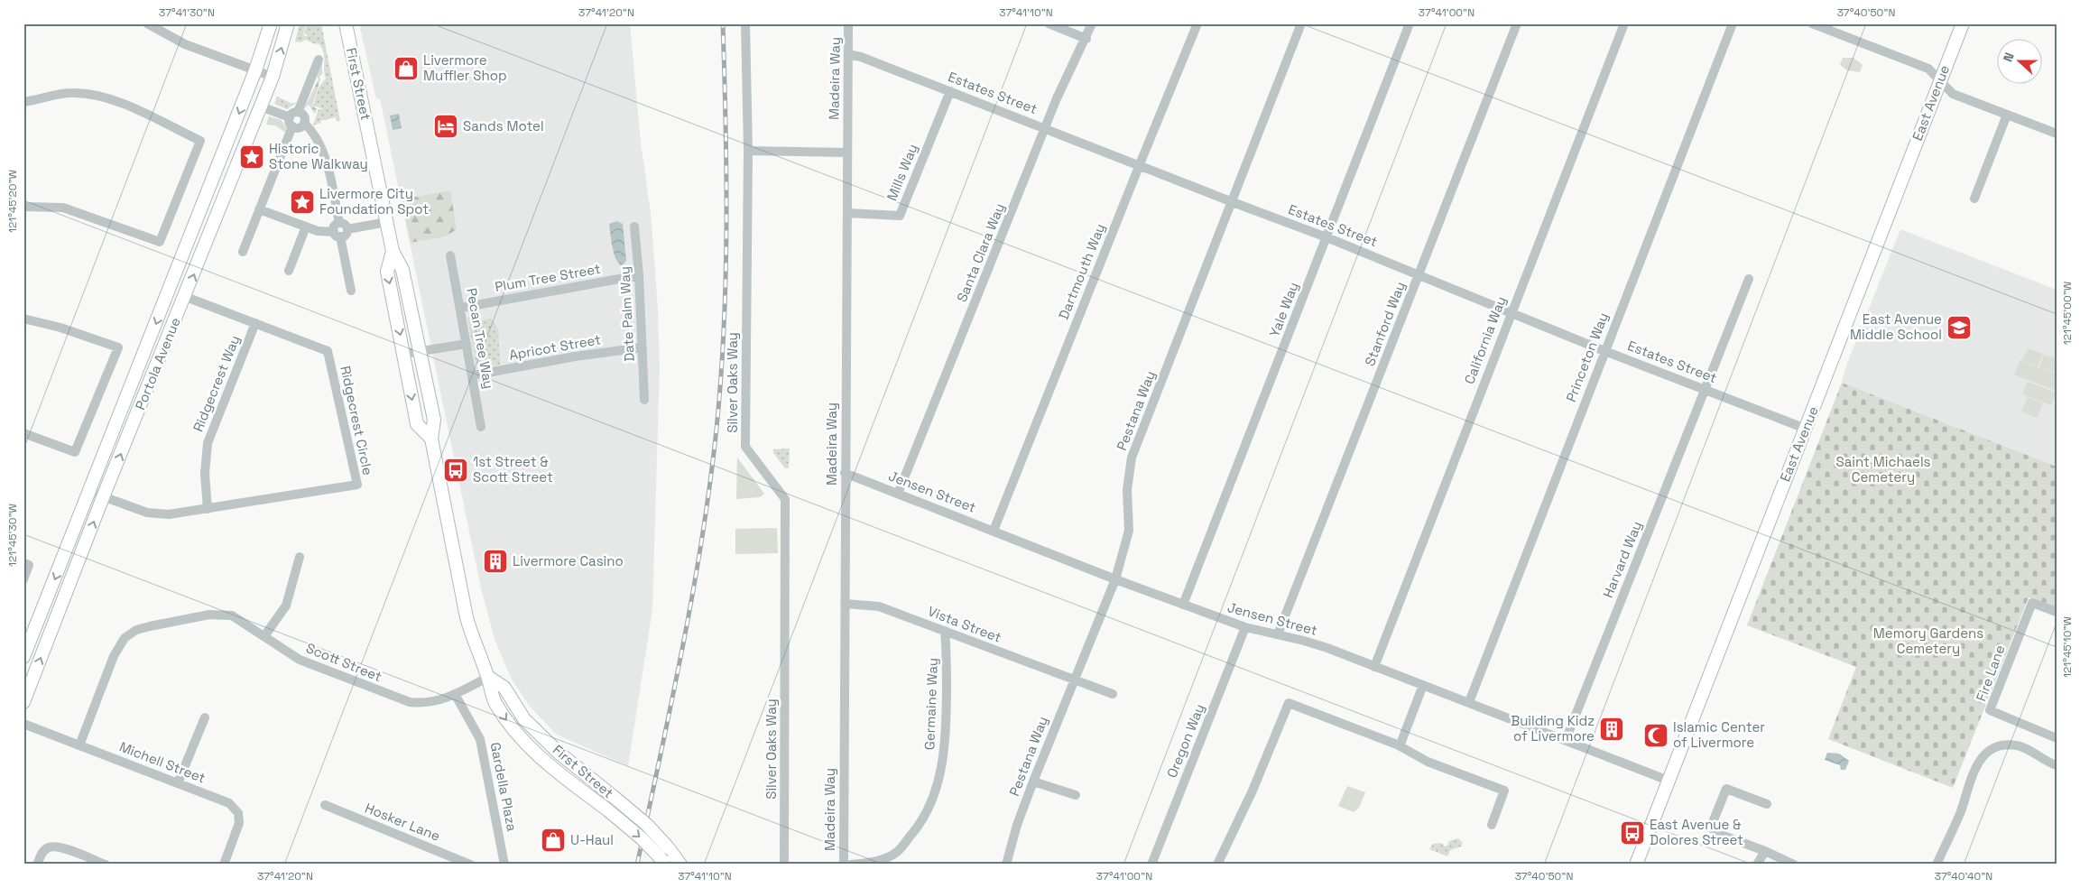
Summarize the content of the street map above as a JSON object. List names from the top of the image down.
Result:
{
  "streets": {
    "main road": ["First Street", "East Avenue", "Portola Avenue"],
    "street": [
      "Madeira Way",
      "Estates Street",
      "Mills Way",
      "Santa Clara Way",
      "Dartmouth Way",
      "Plum Tree Street",
      "Yale Way",
      "Date Palm Way",
      "Stanford Way",
      "Pecan Tree Way",
      "California Way",
      "Apricot Street",
      "Princeton Way",
      "Silver Oaks Way",
      "Ridgecrest Way",
      "Pestana Way",
      "Ridgecrest Circle",
      "Jensen Street",
      "Harvard Way",
      "Vista Street",
      "Scott Street",
      "Fire Lane",
      "Germaine Way",
      "Oregon Way",
      "Michell Street",
      "Gardella Plaza",
      "Hosker Lane"
    ]
  },
  "crossings": [
    ["Madeira Way", "Estates Street"],
    ["Madeira Way", "Mills Way"],
    ["Madeira Way", "Jensen Street"],
    ["Madeira Way", "Vista Street"],
    ["First Street", "Scott Street"],
    ["Estates Street", "East Avenue"],
    ["Estates Street", "Mills Way"],
    ["Estates Street", "Santa Clara Way"],
    ["Estates Street", "Dartmouth Way"],
    ["Estates Street", "Yale Way"],
    ["Estates Street", "Stanford Way"],
    ["Estates Street", "California Way"],
    ["Estates Street", "Princeton Way"],
    ["Estates Street", "Pestana Way"],
    ["Estates Street", "Harvard Way"],
    ["East Avenue", "Jensen Street"],
    ["Santa Clara Way", "Jensen Street"],
    ["Dartmouth Way", "Jensen Street"],
    ["Plum Tree Street", "Date Palm Way"],
    ["Plum Tree Street", "Pecan Tree Way"],
    ["Yale Way", "Jensen Street"],
    ["Date Palm Way", "Apricot Street"],
    ["Stanford Way", "Jensen Street"],
    ["Pecan Tree Way", "Apricot Street"],
    ["California Way", "Jensen Street"],
    ["Princeton Way", "Jensen Street"],
    ["Portola Avenue", "Ridgecrest Circle"],
    ["Ridgecrest Way", "Ridgecrest Circle"],
    ["Pestana Way", "Jensen Street"],
    ["Pestana Way", "Vista Street"],
    ["Jensen Street", "Harvard Way"],
    ["Jensen Street", "Oregon Way"],
    ["Vista Street", "Germaine Way"],
    ["Scott Street", "Michell Street"],
    ["Scott Street", "Gardella Plaza"]
  ],
  "parks": ["Saint Michaels Cemetery", "Memory Gardens Cemetery"],
  "places": {
    "shop": ["Livermore Muffler Shop", "U-Haul"],
    "hotel": ["Sands Motel"],
    "place": ["Historic Stone Walkway", "Livermore City Foundation Spot"],
    "school or university": ["East Avenue Middle School"],
    "bus stop": ["1st Street & Scott Street", "East Avenue & Dolores Street"],
    "building": ["Livermore Casino", "Building Kidz of Livermore"],
    "mosque": ["Islamic Center of Livermore"]
  },
  "north": "left",
  "coordinates": [
    "37°41'30\"N",
    "37°41'20\"N",
    "37°41'10\"N",
    "37°41'00\"N",
    "37°40'50\"N",
    "121°45'20\"W",
    "121°45'00\"W",
    "121°45'30\"W",
    "121°45'10\"W",
    "37°40'40\"N"
  ]
}
